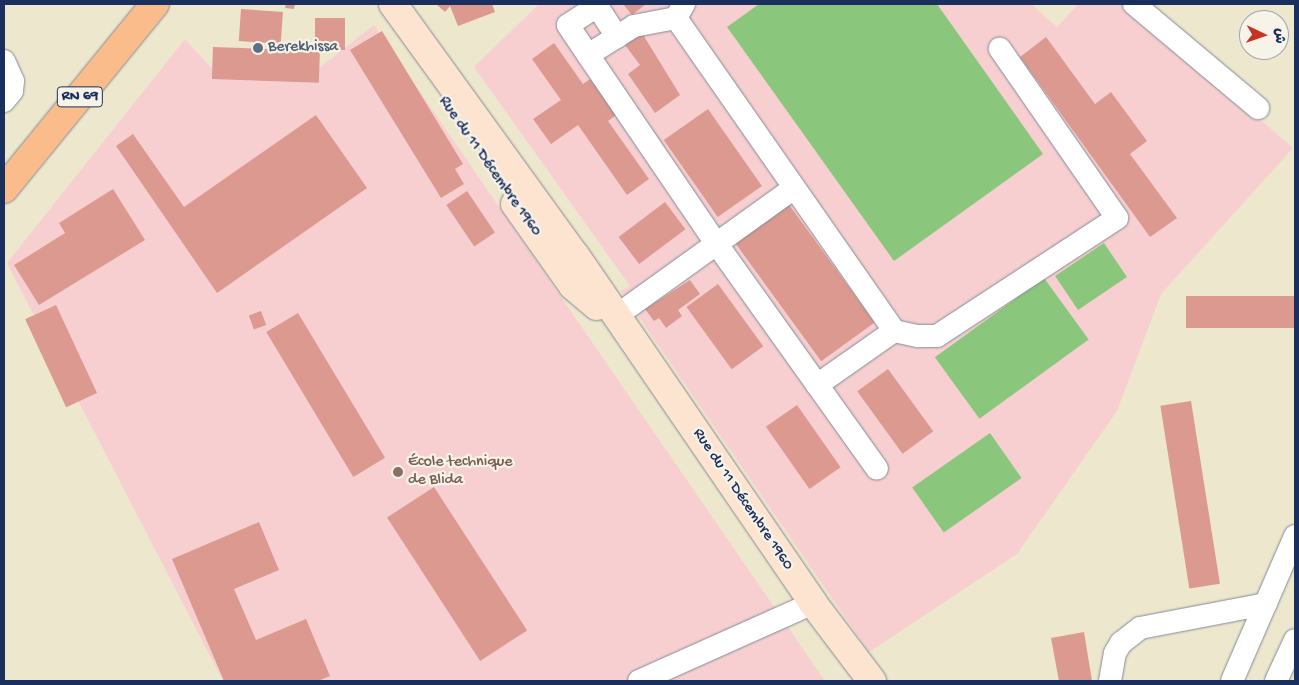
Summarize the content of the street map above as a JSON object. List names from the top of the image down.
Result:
{
  "streets": {
    "main road": ["RN 69", "Rue du 11 Décembre 1960"]
  },
  "places": ["Berekhissa", "École technique de Blida"],
  "north": "right"
}
